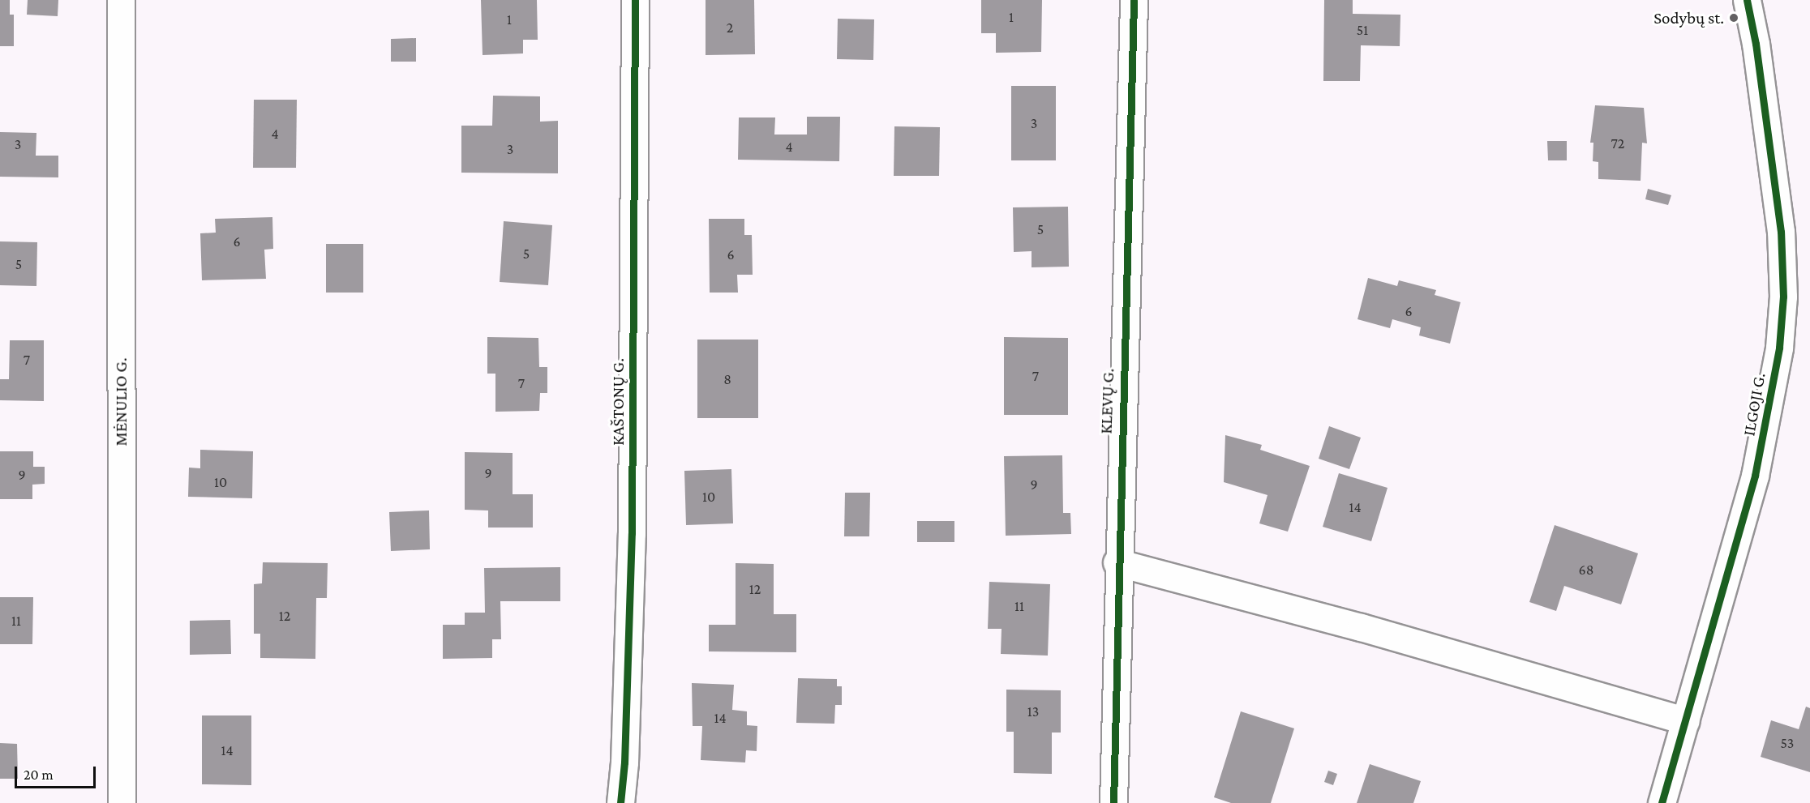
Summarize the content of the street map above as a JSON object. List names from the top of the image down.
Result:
{
  "streets": {
    "street": [
      "KLEVŲ G.",
      "MĖNULIO G.",
      "KAŠTONŲ G.",
      "ILGOJI G."
    ]
  },
  "places": ["Sodybų st."],
  "house_numbers": [
    "1",
    "1",
    "2",
    "51",
    "3",
    "4",
    "72",
    "3",
    "4",
    "3",
    "5",
    "6",
    "5",
    "6",
    "5",
    "6",
    "7",
    "7",
    "8",
    "7",
    "9",
    "9",
    "10",
    "9",
    "10",
    "14",
    "68",
    "12",
    "11",
    "12",
    "11",
    "13",
    "14",
    "53",
    "14"
  ],
  "scale_bar": "20 m"
}
